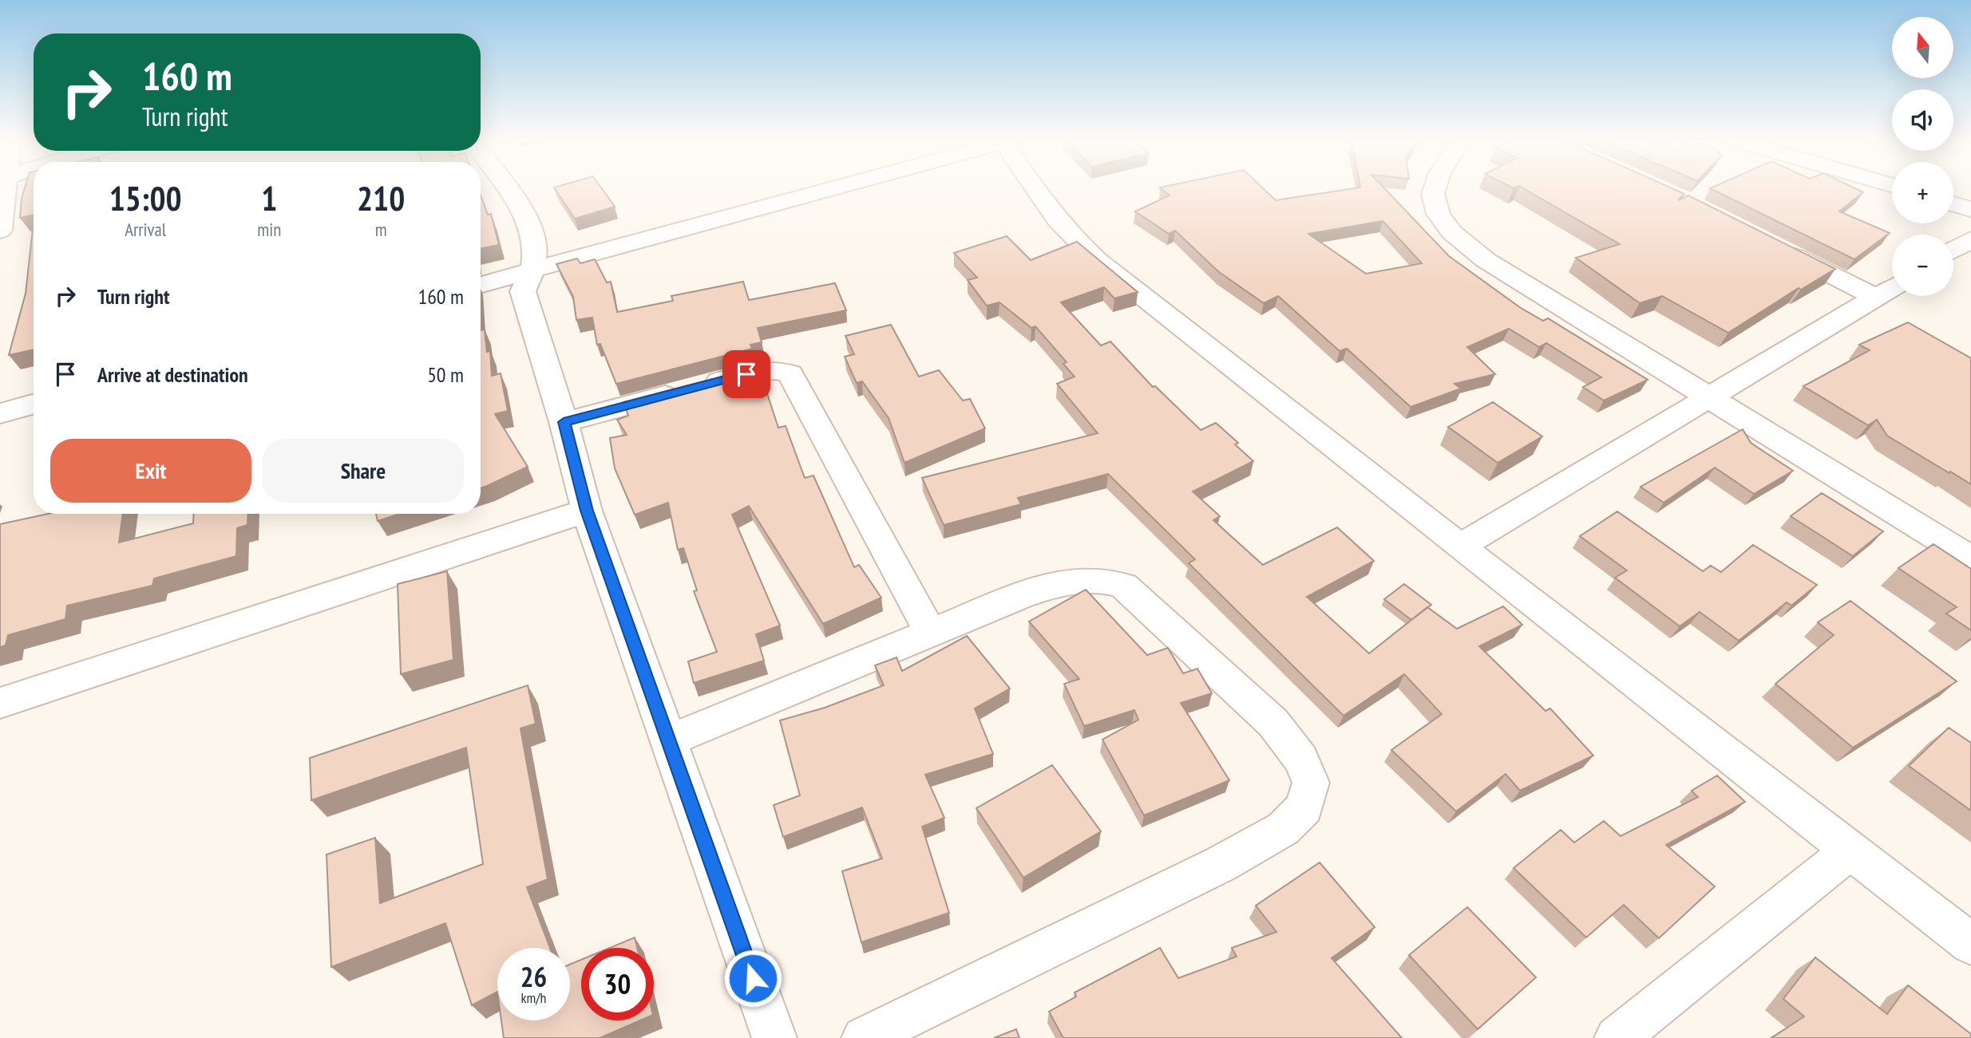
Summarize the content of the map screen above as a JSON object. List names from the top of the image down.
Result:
{
  "north": "top",
  "page": {
    "map_buttons": ["+", "−"],
    "turn": ["160 m", "Turn right"],
    "eta": [
      "15:00",
      "Arrival",
      "1",
      "min",
      "210",
      "m"
    ],
    "list": [
      {
        "name": "Turn right",
        "value": "160 m"
      },
      {
        "name": "Arrive at destination",
        "value": "50 m"
      }
    ],
    "buttons": ["Exit", "Share"],
    "speed": "26 km/h",
    "limit": "30"
  }
}
